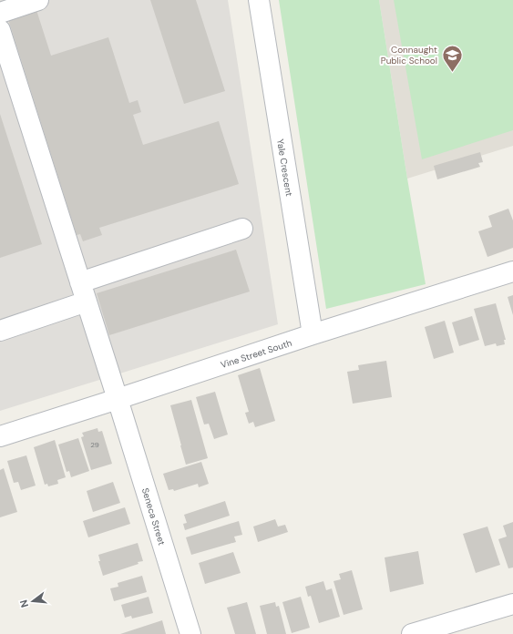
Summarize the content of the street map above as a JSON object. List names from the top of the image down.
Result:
{
  "streets": {
    "street": ["Yale Crescent", "Vine Street South", "Seneca Street"]
  },
  "crossings": [
    ["Yale Crescent", "Vine Street South"],
    ["Vine Street South", "Seneca Street"]
  ],
  "places": {
    "school or university": ["Connaught Public School"]
  },
  "house_numbers": ["29"],
  "north": "left"
}
